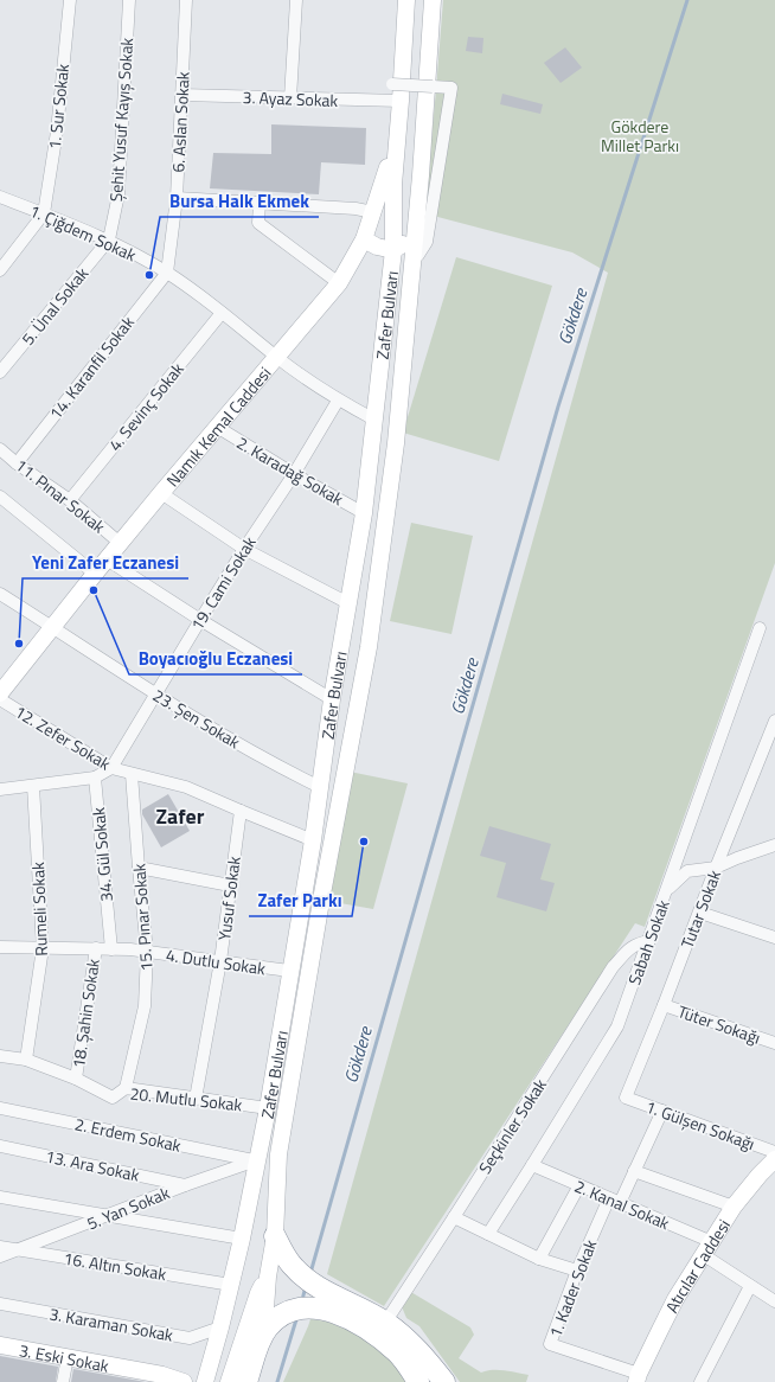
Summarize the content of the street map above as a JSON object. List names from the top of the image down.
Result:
{
  "streets": {
    "main road": [
      "Zafer Bulvarı",
      "Namık Kemal Caddesi",
      "Atıcılar Caddesi",
      "3. Eski Sokak"
    ],
    "street": [
      "3. Ayaz Sokak",
      "1. Sur Sokak",
      "Şehit Yusuf Kayış Sokak",
      "6. Aslan Sokak",
      "1. Çiğdem Sokak",
      "5. Ünal Sokak",
      "14. Karanfil Sokak",
      "4. Sevinç Sokak",
      "2. Karadağ Sokak",
      "11. Pınar Sokak",
      "19. Cami Sokak",
      "23. Şen Sokak",
      "12. Zefer Sokak",
      "34. Gül Sokak",
      "Yusuf Sokak",
      "Rumeli Sokak",
      "Tutar Sokak",
      "15. Pınar Sokak",
      "Sabah Sokak",
      "4. Dutlu Sokak",
      "18. Şahin Sokak",
      "Tüter Sokağı",
      "20. Mutlu Sokak",
      "1. Gülşen Sokağı",
      "Seçkinler Sokak",
      "2. Erdem Sokak",
      "13. Ara Sokak",
      "2. Kanal Sokak",
      "5. Yan Sokak",
      "16. Altın Sokak",
      "1. Kader Sokak",
      "3. Karaman Sokak"
    ]
  },
  "crossings": [
    ["3. Ayaz Sokak", "6. Aslan Sokak"],
    ["3. Ayaz Sokak", "Zafer Bulvarı"],
    ["1. Sur Sokak", "1. Çiğdem Sokak"],
    ["Şehit Yusuf Kayış Sokak", "1. Çiğdem Sokak"],
    ["Şehit Yusuf Kayış Sokak", "5. Ünal Sokak"],
    ["6. Aslan Sokak", "1. Çiğdem Sokak"],
    ["6. Aslan Sokak", "14. Karanfil Sokak"],
    ["1. Çiğdem Sokak", "5. Ünal Sokak"],
    ["1. Çiğdem Sokak", "Zafer Bulvarı"],
    ["1. Çiğdem Sokak", "14. Karanfil Sokak"],
    ["1. Çiğdem Sokak", "4. Sevinç Sokak"],
    ["1. Çiğdem Sokak", "Namık Kemal Caddesi"],
    ["1. Çiğdem Sokak", "19. Cami Sokak"],
    ["Zafer Bulvarı", "Namık Kemal Caddesi"],
    ["Zafer Bulvarı", "2. Karadağ Sokak"],
    ["Zafer Bulvarı", "23. Şen Sokak"],
    ["Zafer Bulvarı", "12. Zefer Sokak"],
    ["Zafer Bulvarı", "4. Dutlu Sokak"],
    ["Zafer Bulvarı", "20. Mutlu Sokak"],
    ["Zafer Bulvarı", "2. Erdem Sokak"],
    ["Zafer Bulvarı", "5. Yan Sokak"],
    ["Zafer Bulvarı", "16. Altın Sokak"],
    ["Zafer Bulvarı", "3. Karaman Sokak"],
    ["14. Karanfil Sokak", "11. Pınar Sokak"],
    ["4. Sevinç Sokak", "11. Pınar Sokak"],
    ["Namık Kemal Caddesi", "2. Karadağ Sokak"],
    ["Namık Kemal Caddesi", "11. Pınar Sokak"],
    ["Namık Kemal Caddesi", "23. Şen Sokak"],
    ["2. Karadağ Sokak", "19. Cami Sokak"],
    ["19. Cami Sokak", "23. Şen Sokak"],
    ["19. Cami Sokak", "12. Zefer Sokak"],
    ["12. Zefer Sokak", "Yusuf Sokak"],
    ["12. Zefer Sokak", "15. Pınar Sokak"],
    ["34. Gül Sokak", "4. Dutlu Sokak"],
    ["Yusuf Sokak", "4. Dutlu Sokak"],
    ["Yusuf Sokak", "20. Mutlu Sokak"],
    ["Rumeli Sokak", "4. Dutlu Sokak"],
    ["Rumeli Sokak", "20. Mutlu Sokak"],
    ["Tutar Sokak", "Tüter Sokağı"],
    ["Tutar Sokak", "1. Gülşen Sokağı"],
    ["15. Pınar Sokak", "4. Dutlu Sokak"],
    ["15. Pınar Sokak", "20. Mutlu Sokak"],
    ["Sabah Sokak", "Seçkinler Sokak"],
    ["Sabah Sokak", "2. Kanal Sokak"],
    ["4. Dutlu Sokak", "18. Şahin Sokak"],
    ["18. Şahin Sokak", "20. Mutlu Sokak"],
    ["1. Gülşen Sokağı", "1. Kader Sokak"],
    ["2. Erdem Sokak", "5. Yan Sokak"],
    ["13. Ara Sokak", "5. Yan Sokak"],
    ["2. Kanal Sokak", "Atıcılar Caddesi"],
    ["2. Kanal Sokak", "1. Kader Sokak"],
    ["5. Yan Sokak", "16. Altın Sokak"],
    ["Atıcılar Caddesi", "1. Kader Sokak"]
  ],
  "districts": ["Zafer"],
  "water": ["Gökdere"],
  "parks": ["Gökdere Millet Parkı"],
  "places": [
    "Bursa Halk Ekmek",
    "Boyacıoğlu Eczanesi",
    "Yeni Zafer Eczanesi",
    "Zafer Parkı"
  ]
}
